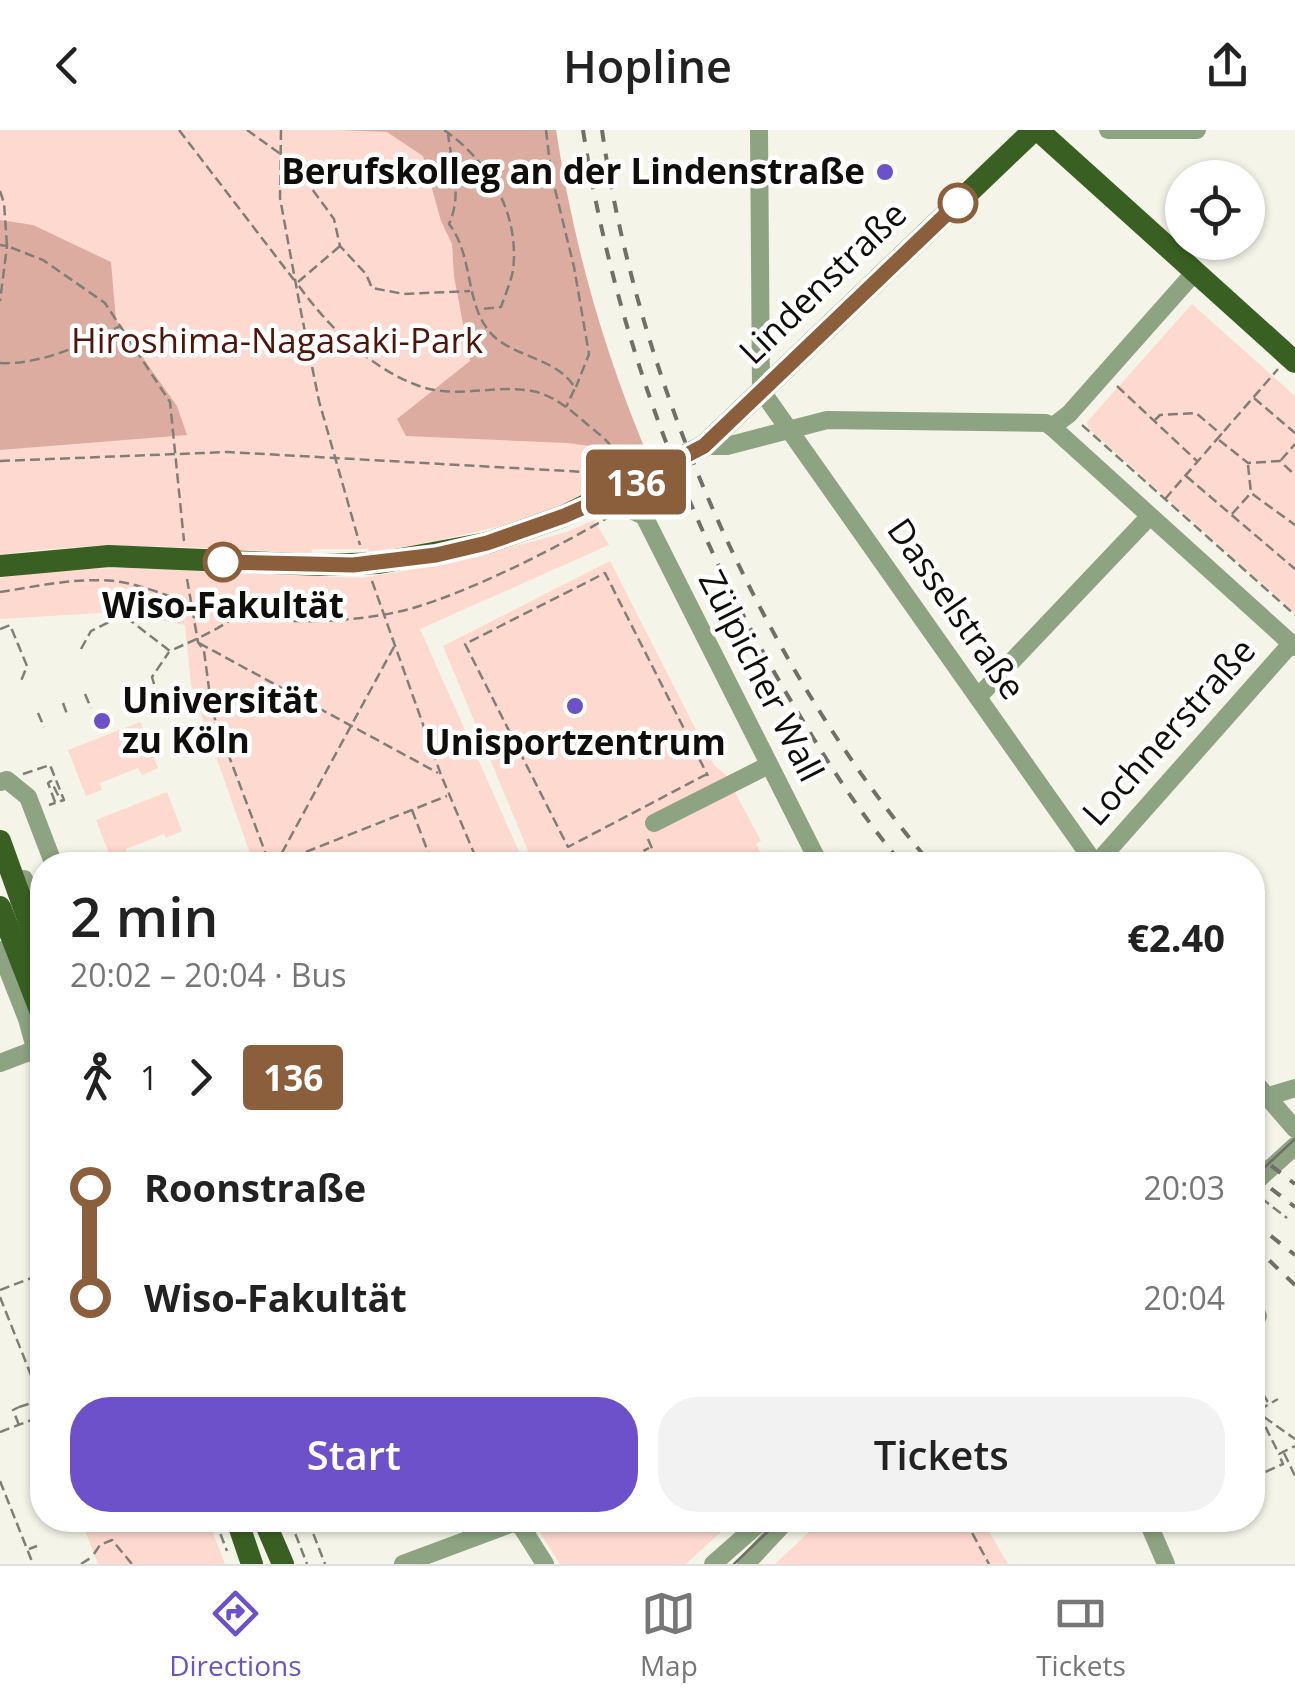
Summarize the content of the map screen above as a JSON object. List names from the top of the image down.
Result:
{
  "streets": {
    "main road": ["Lindenstraße"],
    "street": ["Dasselstraße", "Zülpicher Wall", "Lochnerstraße"]
  },
  "crossings": [
    ["Lindenstraße", "Dasselstraße"]
  ],
  "parks": ["Hiroshima-Nagasaki-Park"],
  "places": [
    "Berufskolleg an der Lindenstraße",
    "Wiso-Fakultät",
    "Unisportzentrum",
    "Universität zu Köln"
  ],
  "lines": ["bus line 136"],
  "page": {
    "header": "Hopline",
    "on_map": "136",
    "heading": ["2 min", "20:02 – 20:04 · Bus", "€2.40"],
    "legs": ["1", "136"],
    "list": [
      {
        "name": "Roonstraße",
        "value": "20:03"
      },
      {
        "name": "Wiso-Fakultät",
        "value": "20:04"
      }
    ],
    "buttons": ["Start", "Tickets"],
    "tabs": ["Directions", "Map", "Tickets"]
  }
}
